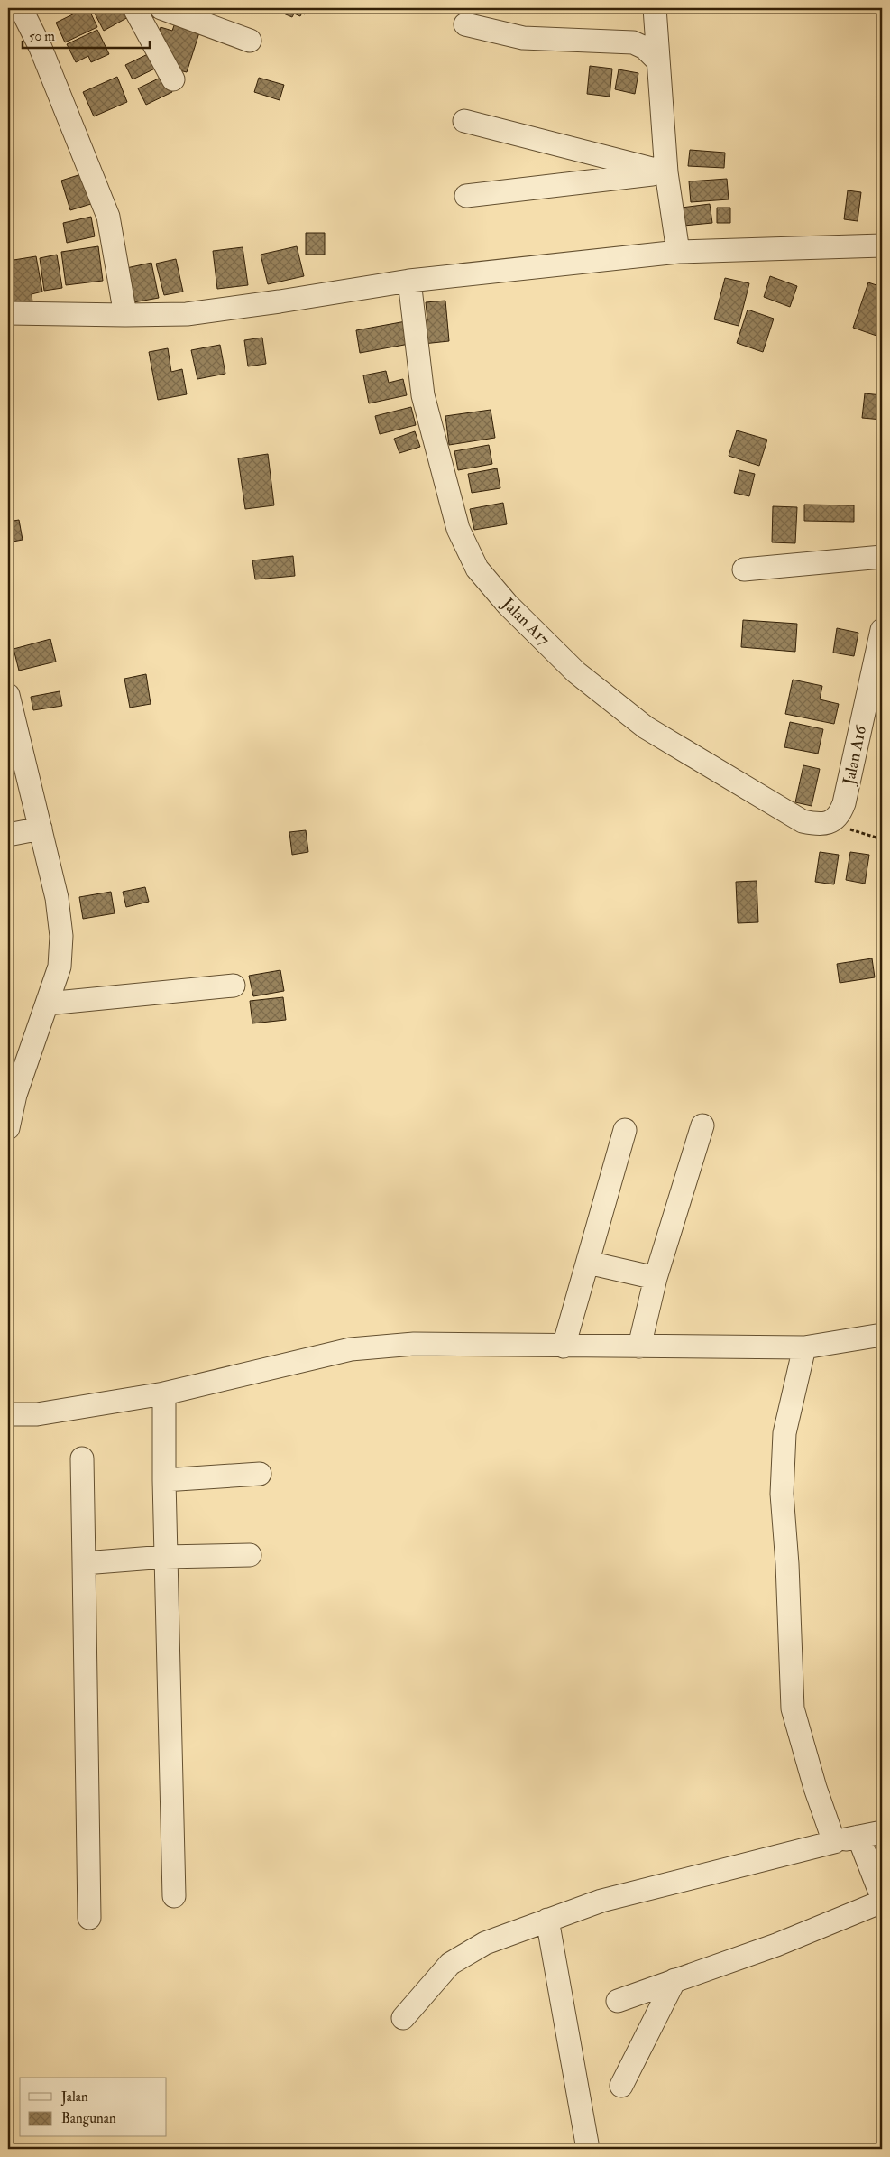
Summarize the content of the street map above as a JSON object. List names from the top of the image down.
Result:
{
  "streets": {
    "street": ["Jalan A17", "Jalan A16"]
  },
  "crossings": [
    ["Jalan A17", "Jalan A16"]
  ],
  "legend": ["Jalan", "Bangunan"],
  "scale_bar": "50 m"
}
